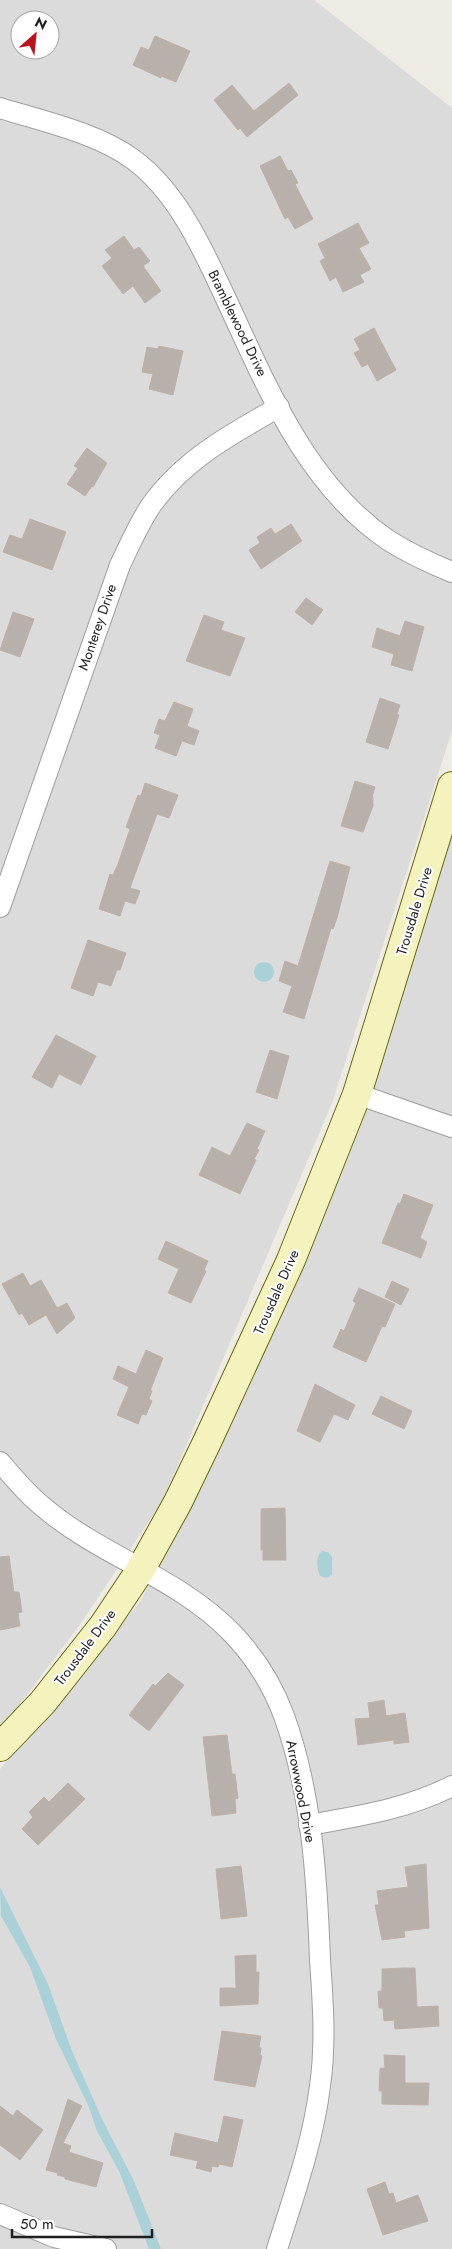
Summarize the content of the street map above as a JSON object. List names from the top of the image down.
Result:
{
  "streets": {
    "street": [
      "Bramblewood Drive",
      "Monterey Drive",
      "Trousdale Drive",
      "Arrowwood Drive"
    ]
  },
  "crossings": [
    ["Bramblewood Drive", "Monterey Drive"],
    ["Trousdale Drive", "Arrowwood Drive"]
  ],
  "scale_bar": "50 m",
  "north": "top right"
}
